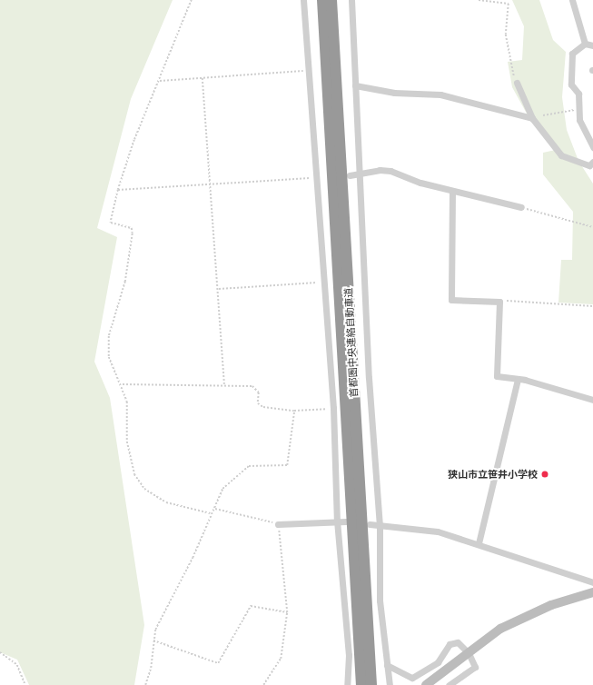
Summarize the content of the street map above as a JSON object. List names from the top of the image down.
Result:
{
  "streets": {
    "highway": ["首都圏中央連絡自動車道"]
  },
  "places": ["狭山市立笹井小学校"]
}
